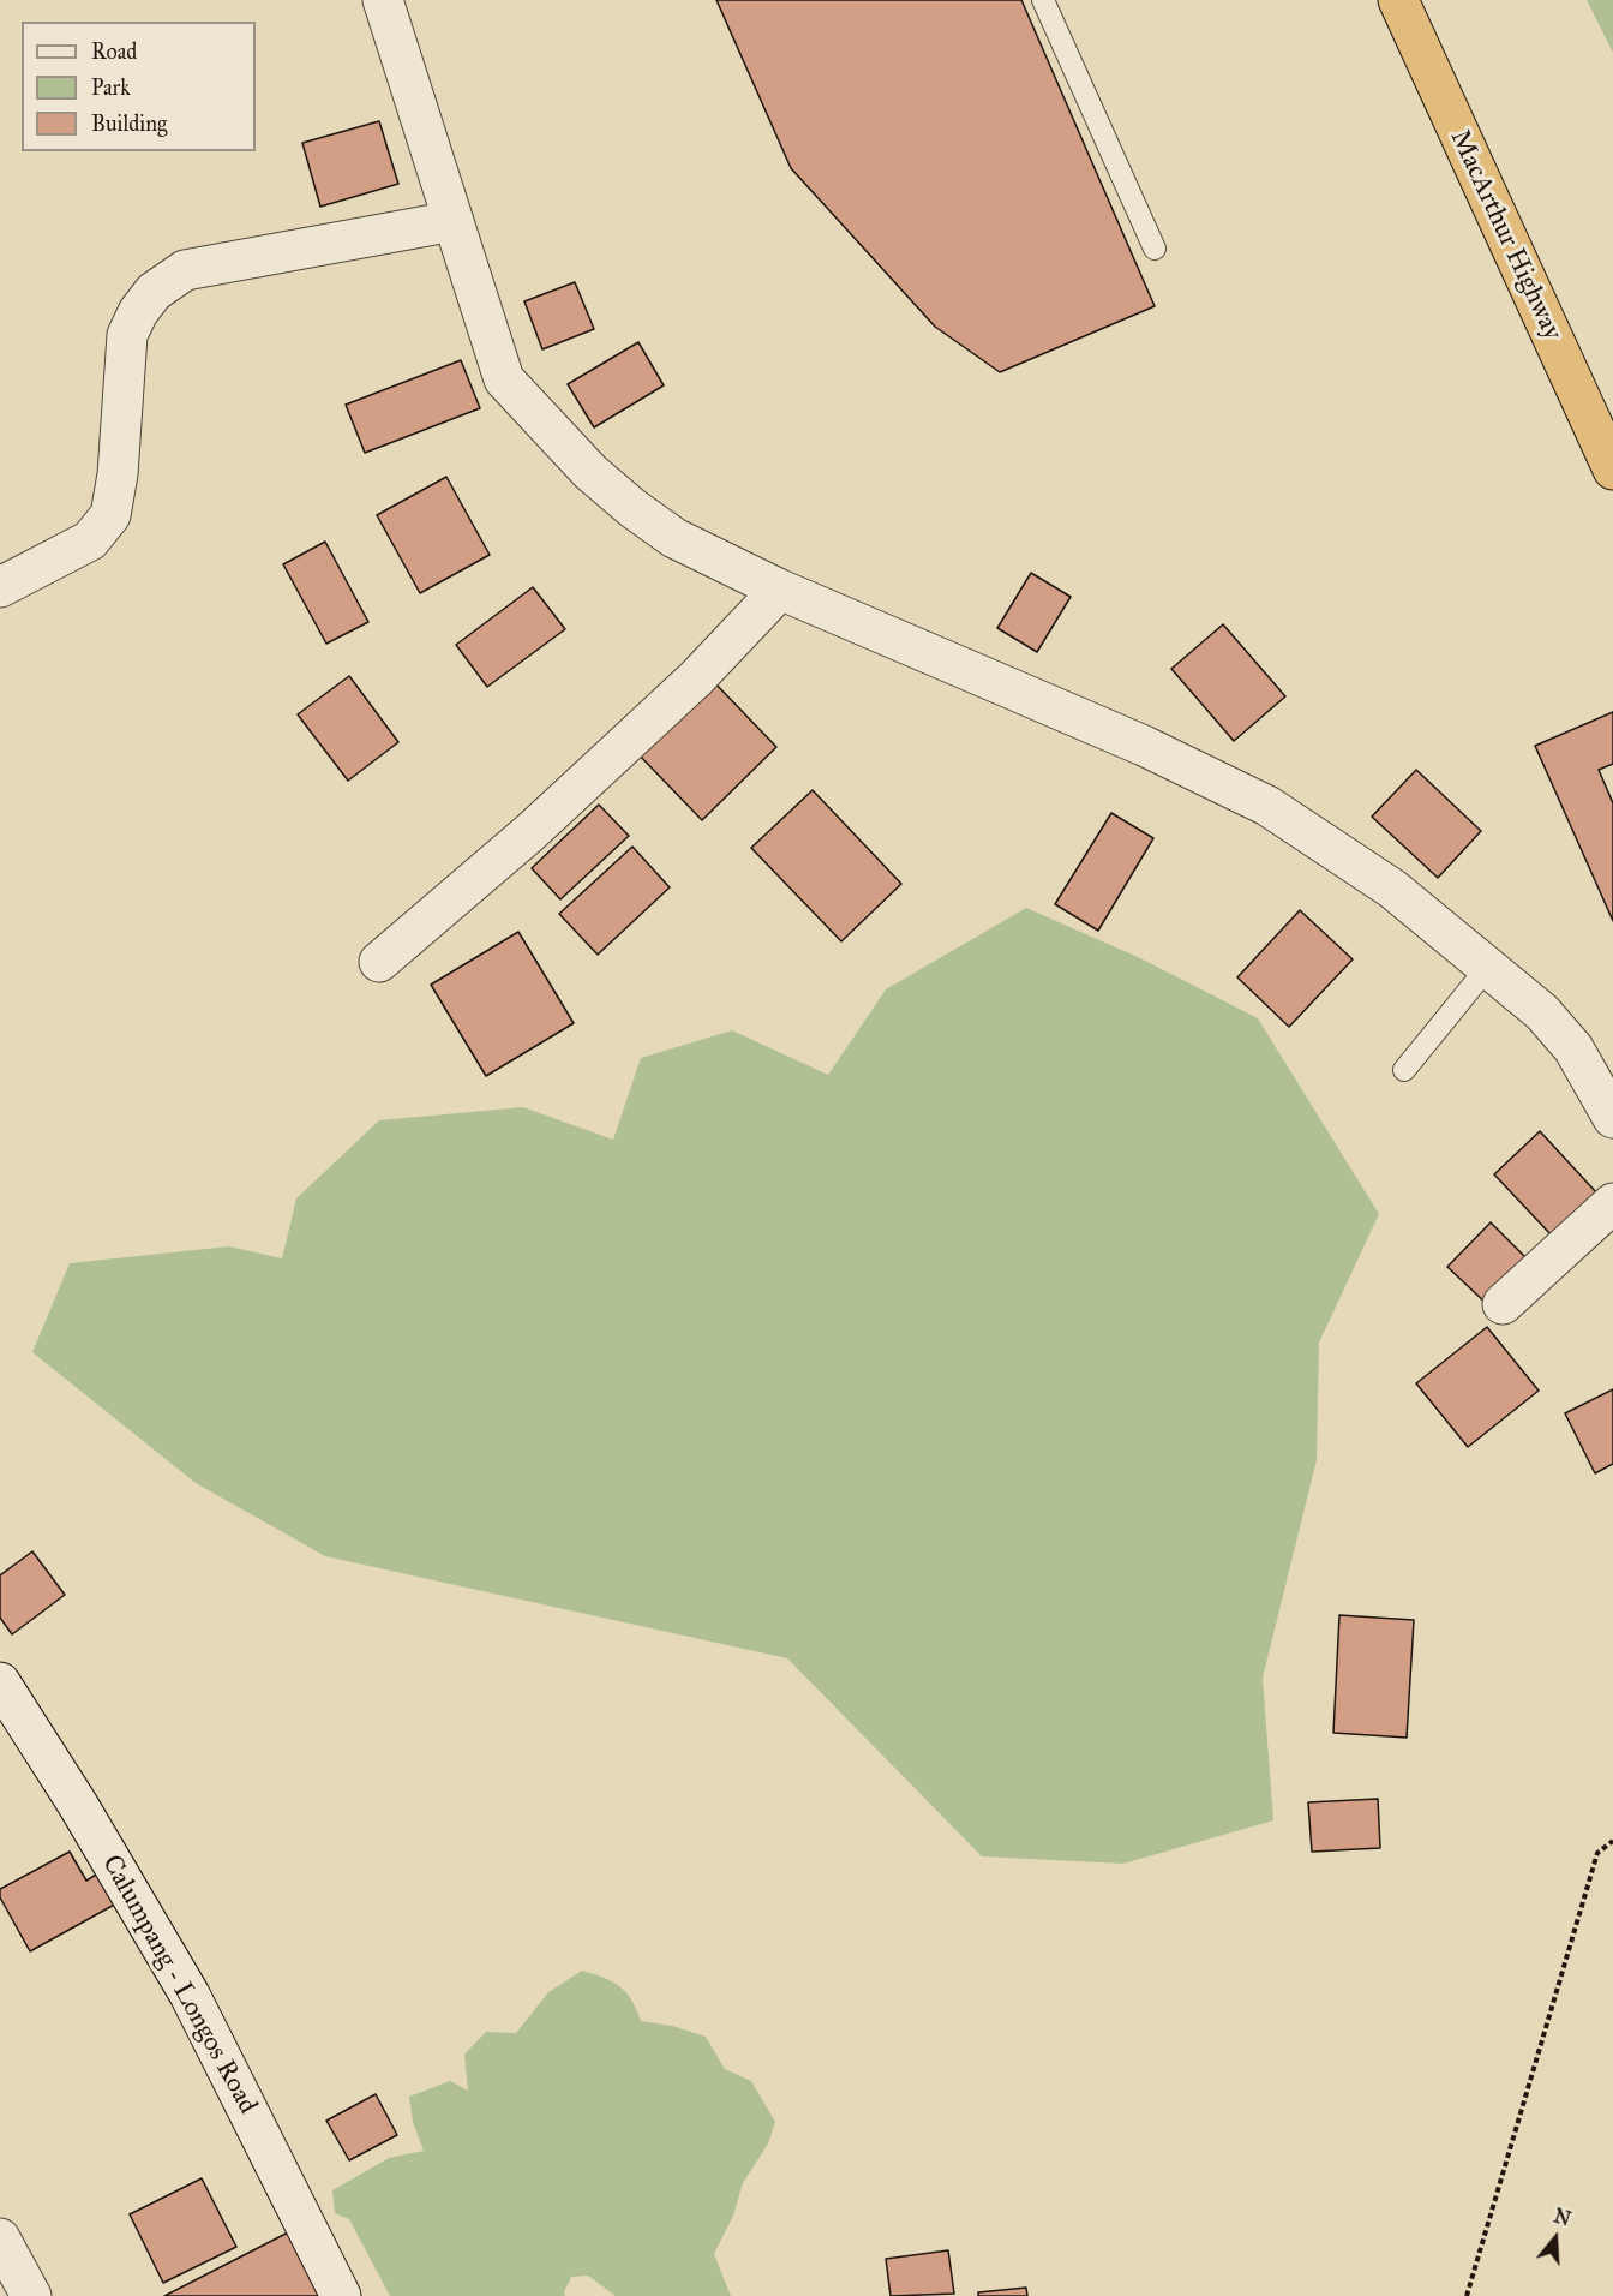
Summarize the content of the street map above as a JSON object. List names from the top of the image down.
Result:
{
  "streets": {
    "highway": ["MacArthur Highway"],
    "street": ["Calumpang - Longos Road"]
  },
  "legend": ["Road", "Park", "Building"],
  "north": "top"
}
